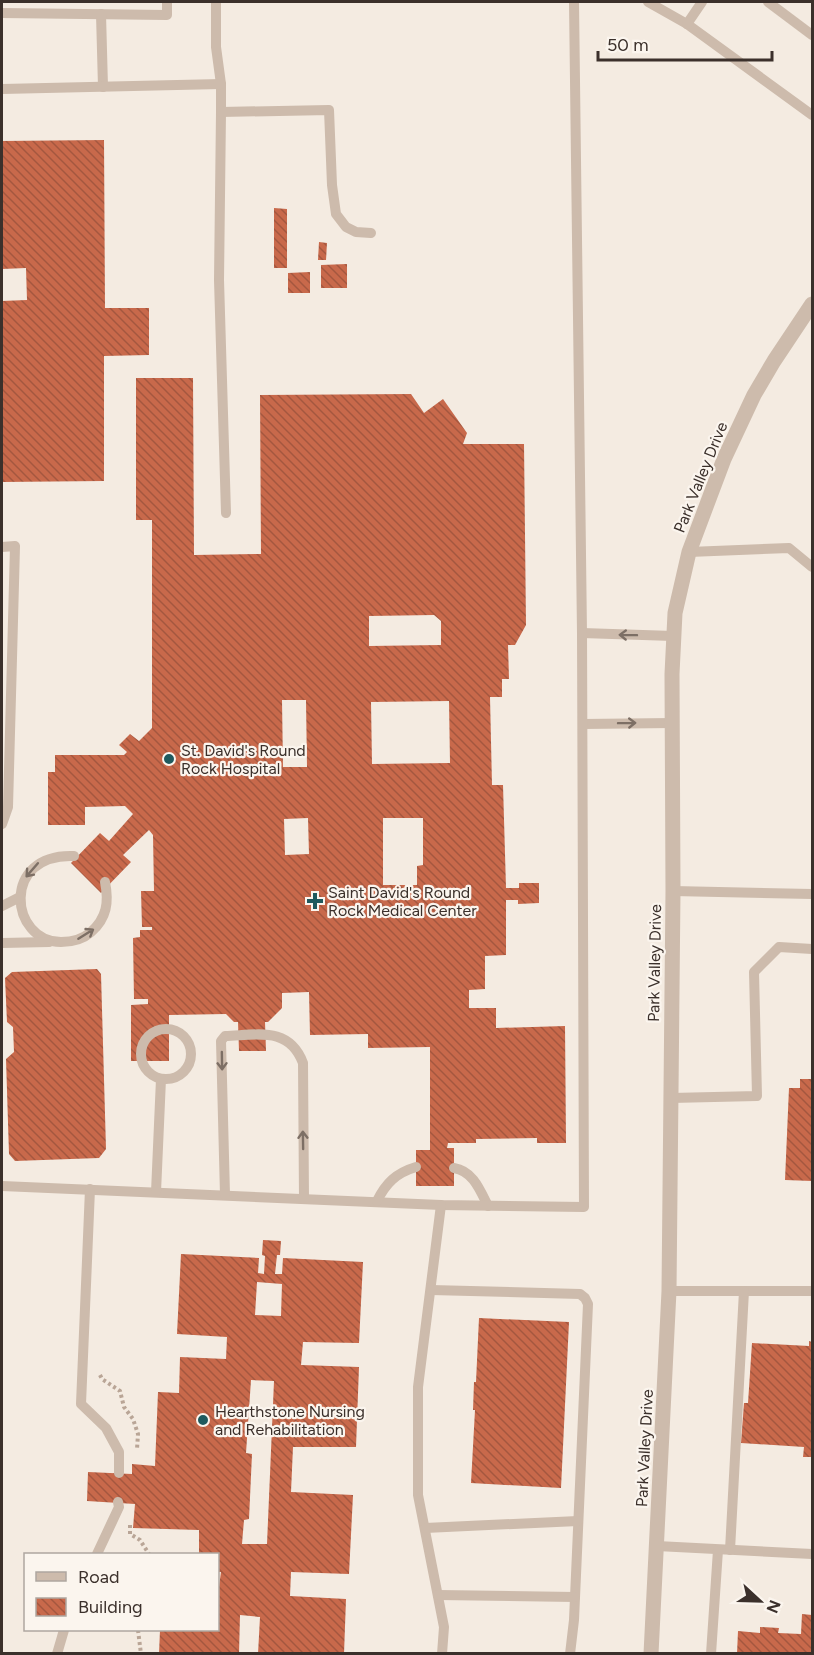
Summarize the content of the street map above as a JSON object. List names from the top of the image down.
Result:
{
  "streets": {
    "street": ["Park Valley Drive"]
  },
  "places": {
    "other": ["St. David's Round Rock Hospital", "Hearthstone Nursing and Rehabilitation"],
    "health": ["Saint David's Round Rock Medical Center"]
  },
  "legend": ["Road", "Building"],
  "scale_bar": "50 m",
  "north": "right"
}
